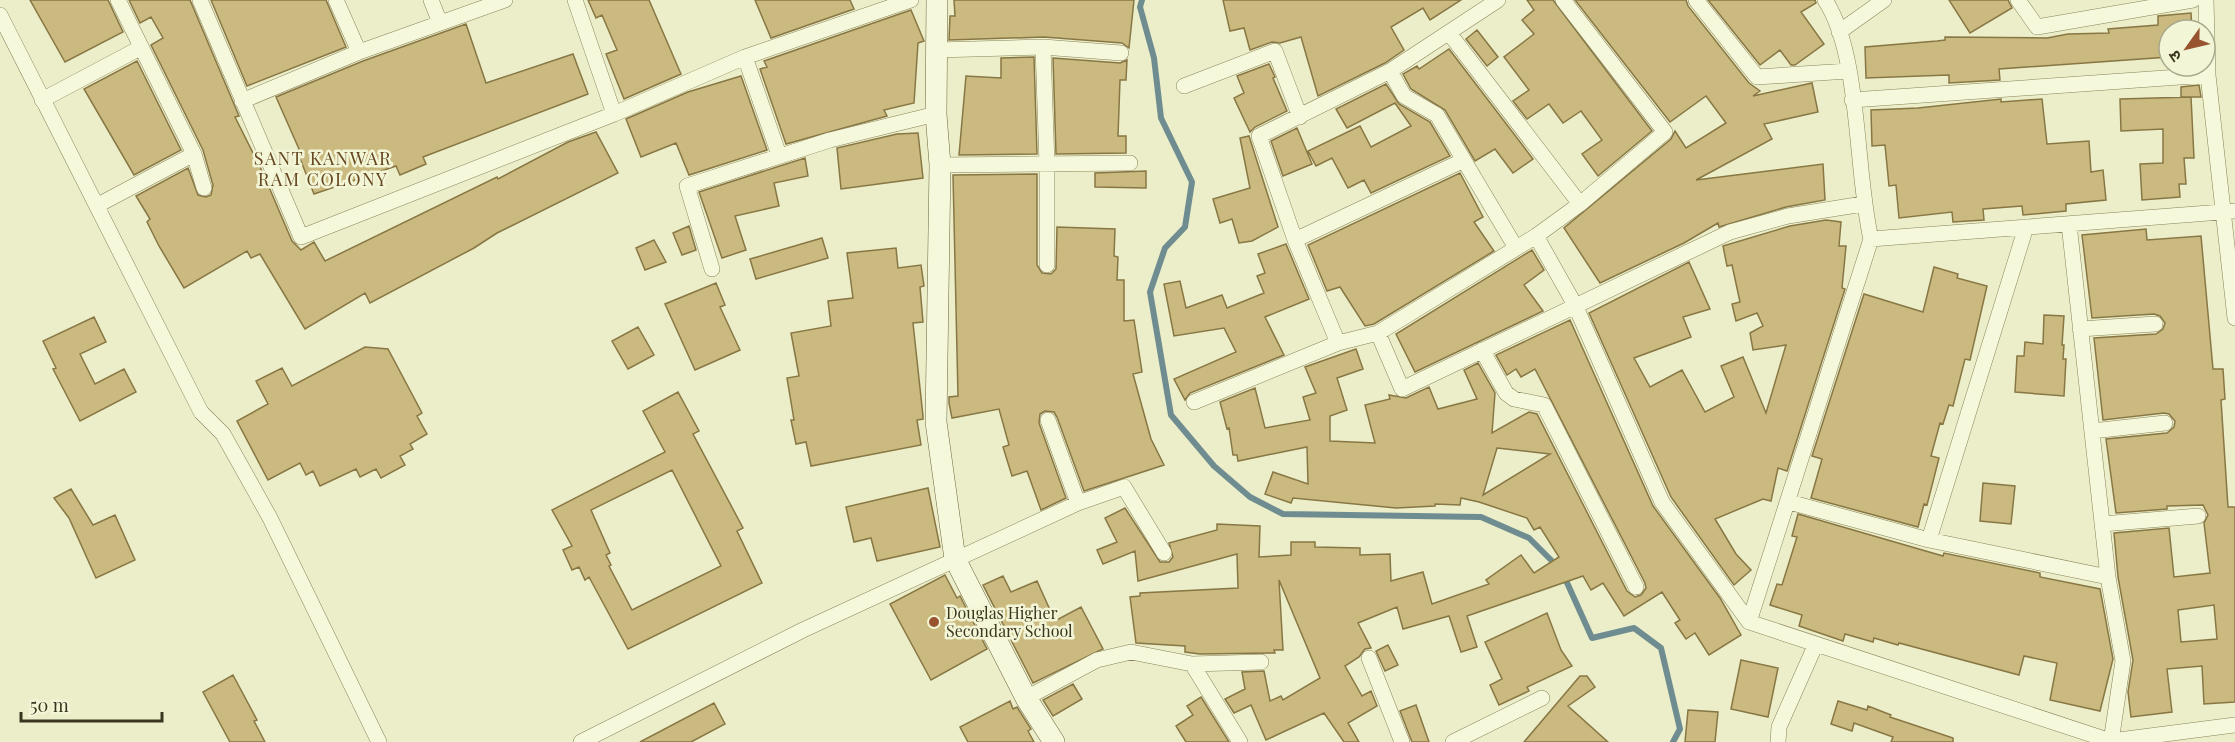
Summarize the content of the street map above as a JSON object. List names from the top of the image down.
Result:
{
  "districts": ["SANT KANWAR RAM COLONY"],
  "places": ["Douglas Higher Secondary School"],
  "scale_bar": "50 m",
  "north": "bottom left"
}
